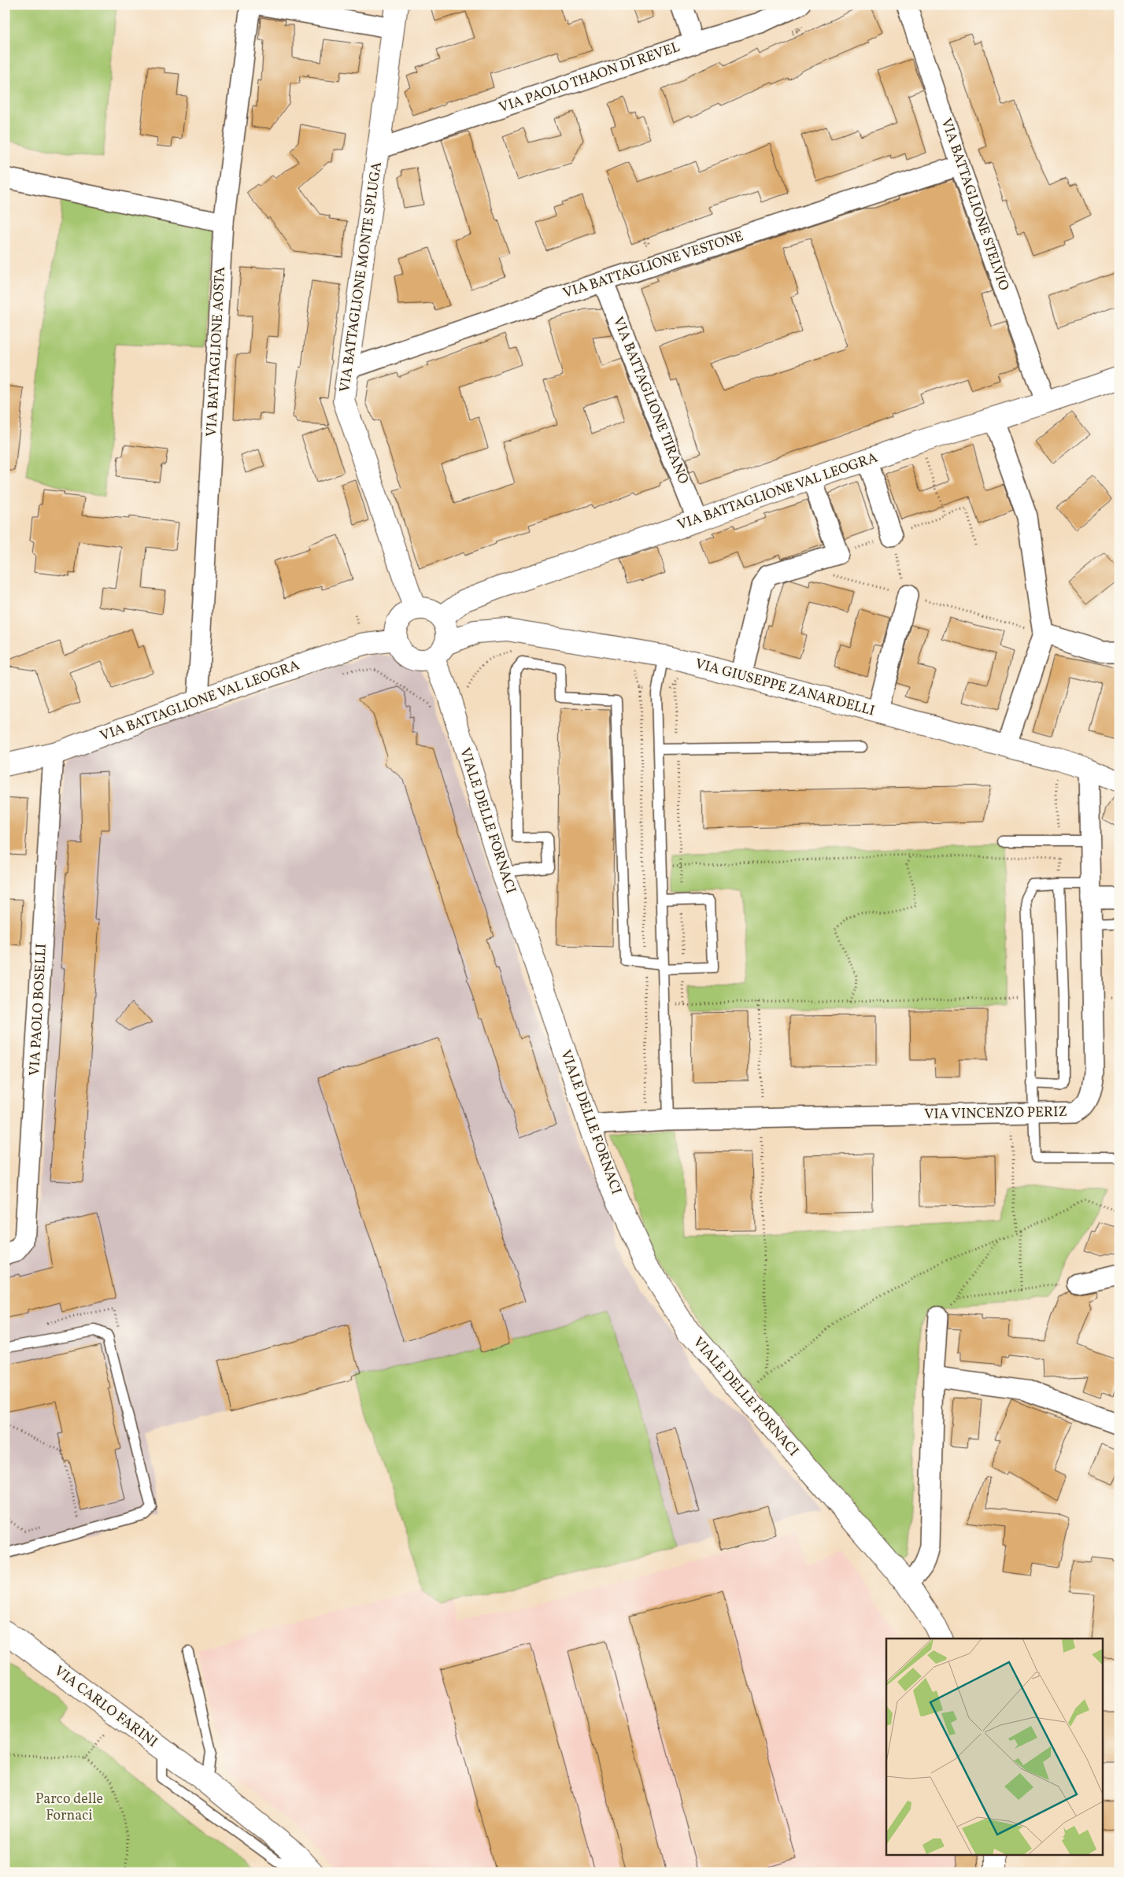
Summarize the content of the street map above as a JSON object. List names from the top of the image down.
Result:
{
  "streets": {
    "street": [
      "VIA PAOLO THAON DI REVEL",
      "VIA BATTAGLIONE STELVIO",
      "VIA BATTAGLIONE VESTONE",
      "VIA BATTAGLIONE MONTE SPLUGA",
      "VIA BATTAGLIONE AOSTA",
      "VIA BATTAGLIONE TIRANO",
      "VIA BATTAGLIONE VAL LEOGRA",
      "VIA GIUSEPPE ZANARDELLI",
      "VIALE DELLE FORNACI",
      "VIA PAOLO BOSELLI",
      "VIA VINCENZO PERIZ",
      "VIA CARLO FARINI"
    ]
  },
  "crossings": [
    ["VIA PAOLO THAON DI REVEL", "VIA BATTAGLIONE MONTE SPLUGA"],
    ["VIA BATTAGLIONE STELVIO", "VIA BATTAGLIONE VESTONE"],
    ["VIA BATTAGLIONE STELVIO", "VIA BATTAGLIONE VAL LEOGRA"],
    ["VIA BATTAGLIONE VESTONE", "VIA BATTAGLIONE MONTE SPLUGA"],
    ["VIA BATTAGLIONE VESTONE", "VIA BATTAGLIONE TIRANO"],
    ["VIA BATTAGLIONE MONTE SPLUGA", "VIA BATTAGLIONE VAL LEOGRA"],
    ["VIA BATTAGLIONE MONTE SPLUGA", "VIA GIUSEPPE ZANARDELLI"],
    ["VIA BATTAGLIONE MONTE SPLUGA", "VIALE DELLE FORNACI"],
    ["VIA BATTAGLIONE AOSTA", "VIA BATTAGLIONE VAL LEOGRA"],
    ["VIA BATTAGLIONE TIRANO", "VIA BATTAGLIONE VAL LEOGRA"],
    ["VIA BATTAGLIONE VAL LEOGRA", "VIA GIUSEPPE ZANARDELLI"],
    ["VIA BATTAGLIONE VAL LEOGRA", "VIALE DELLE FORNACI"],
    ["VIA BATTAGLIONE VAL LEOGRA", "VIA PAOLO BOSELLI"],
    ["VIA GIUSEPPE ZANARDELLI", "VIALE DELLE FORNACI"],
    ["VIA GIUSEPPE ZANARDELLI", "VIA VINCENZO PERIZ"],
    ["VIALE DELLE FORNACI", "VIA VINCENZO PERIZ"]
  ],
  "parks": ["Parco delle Fornaci"]
}
